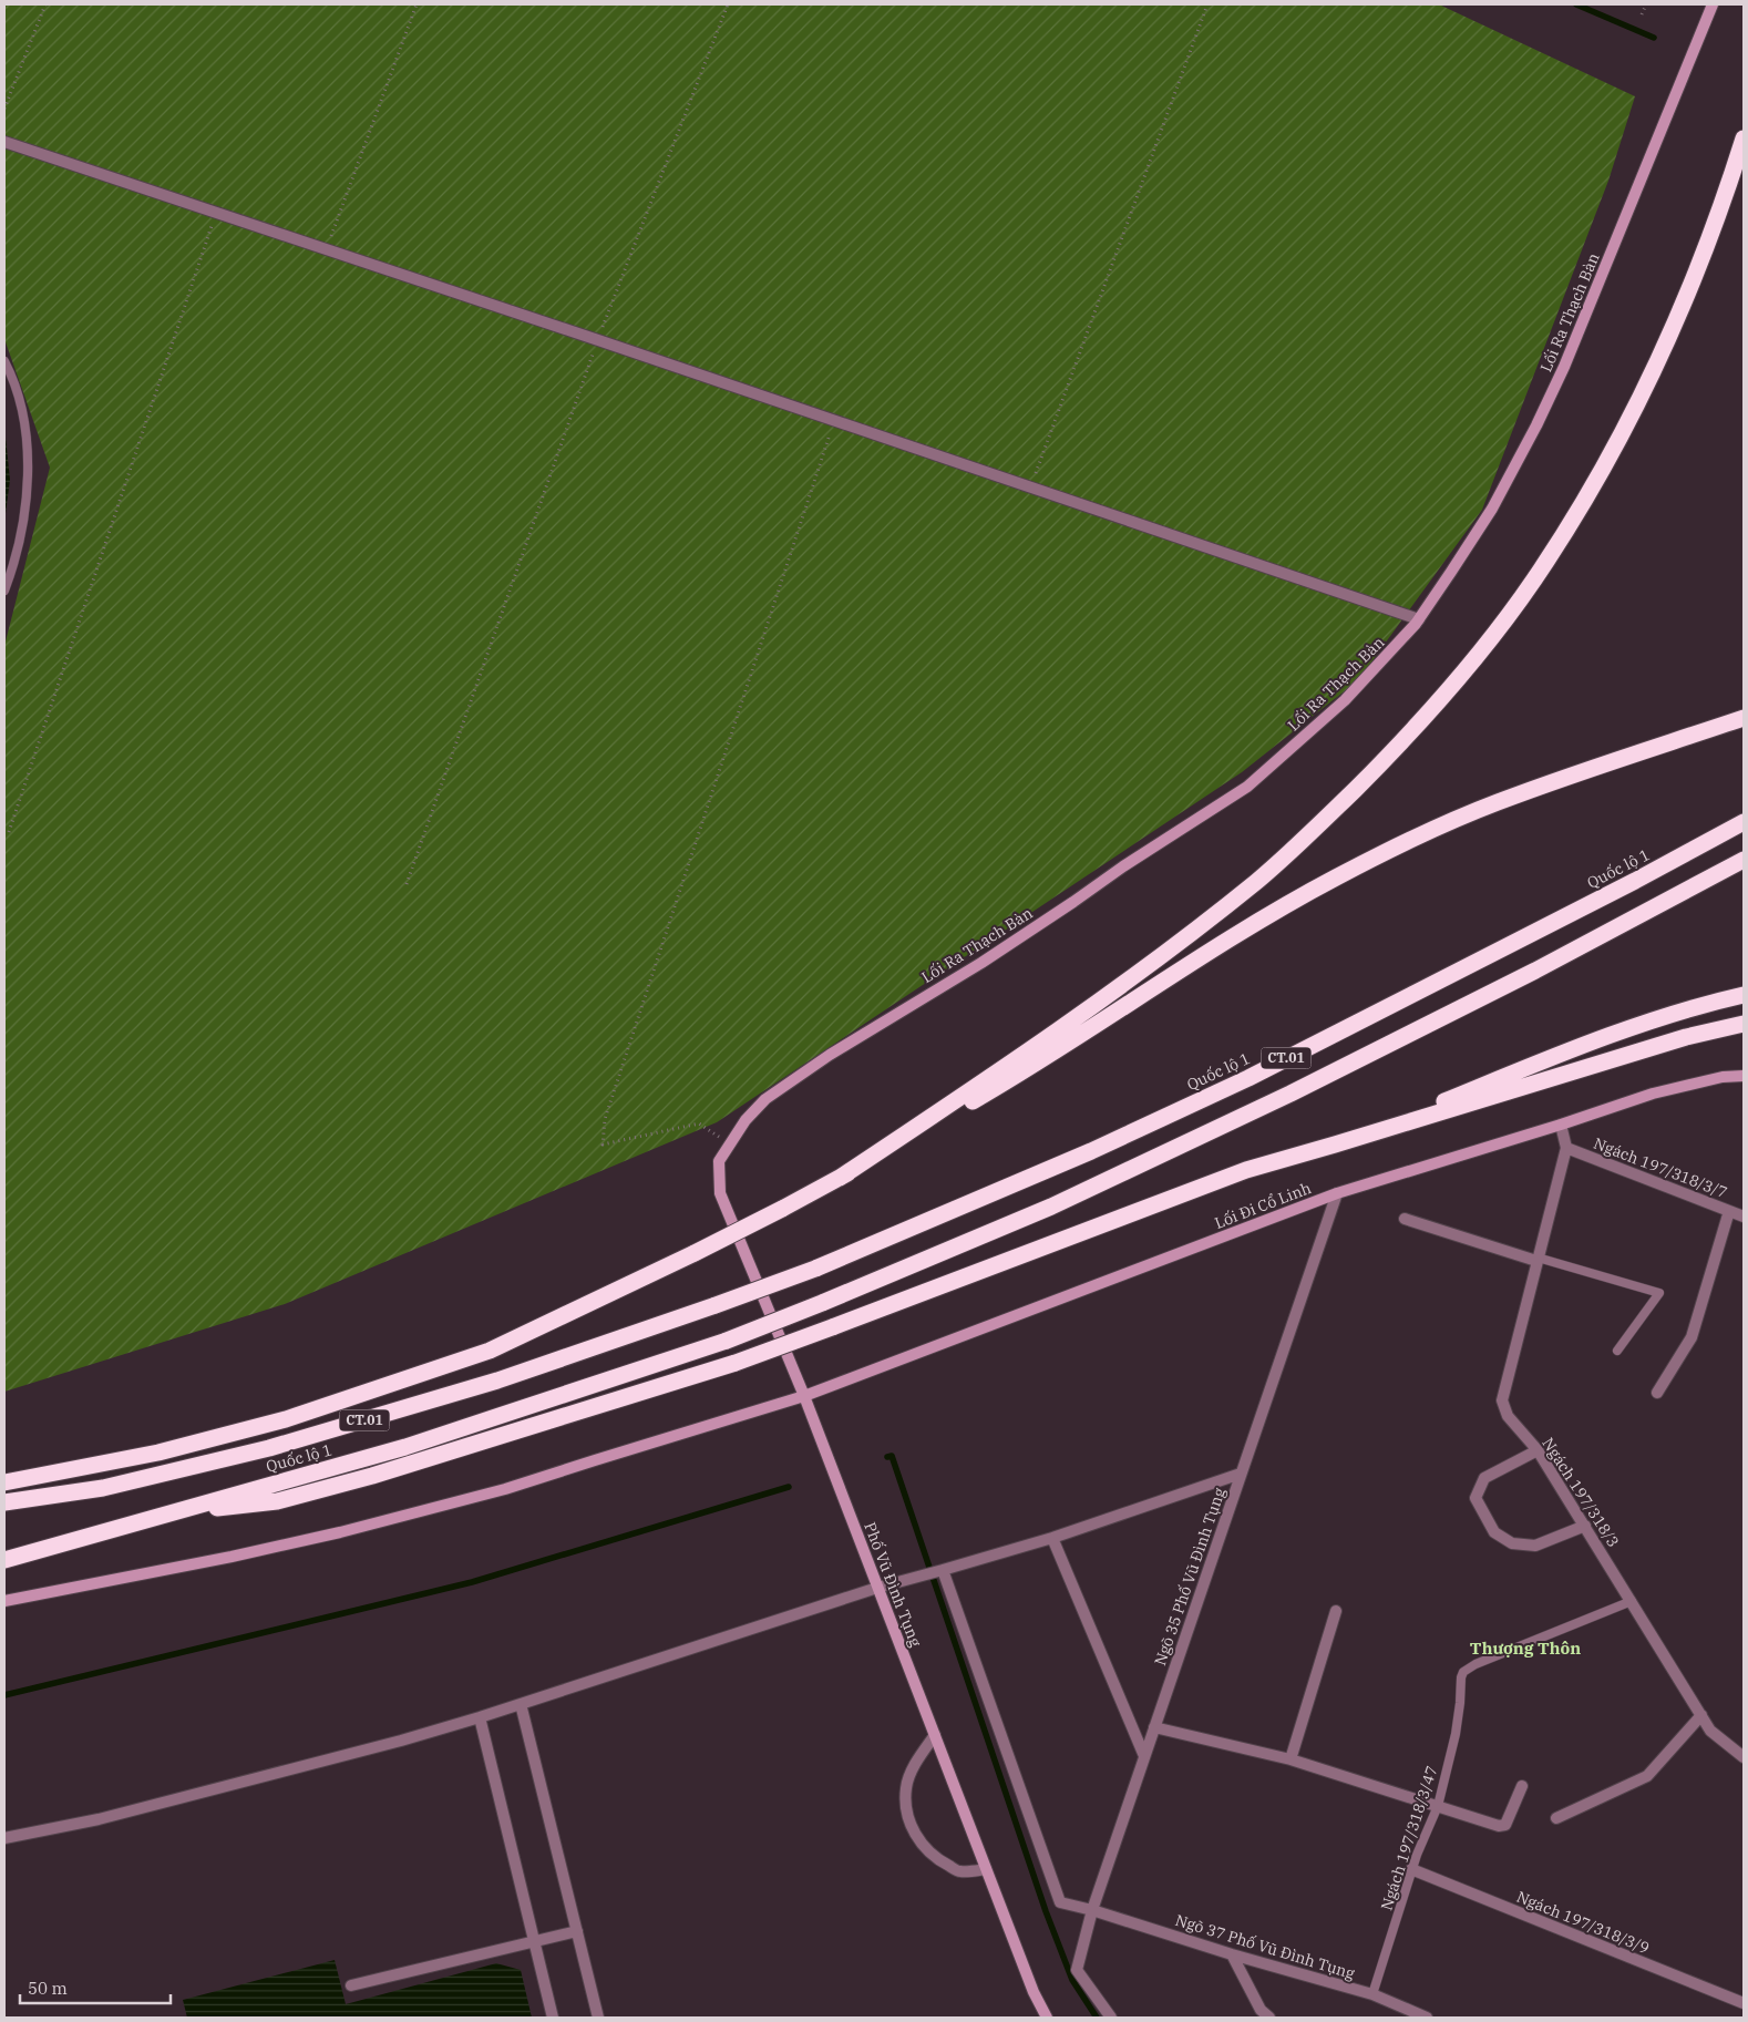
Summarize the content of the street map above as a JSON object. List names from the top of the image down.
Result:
{
  "streets": {
    "highway": ["Quốc lộ 1", "CT.01"],
    "main road": ["Lối Ra Thạch Bàn", "Lối Đi Cổ Linh", "Phố Vũ Đình Tụng"],
    "street": [
      "Ngách 197/318/3/7",
      "Ngách 197/318/3",
      "Ngõ 35 Phố Vũ Đình Tụng",
      "Ngách 197/318/3/9",
      "Ngõ 37 Phố Vũ Đình Tụng"
    ],
    "lane": ["Ngách 197/318/3/47"]
  },
  "crossings": [
    ["Lối Ra Thạch Bàn", "Phố Vũ Đình Tụng"],
    ["Ngách 197/318/3/7", "Ngách 197/318/3"],
    ["Lối Đi Cổ Linh", "Ngõ 35 Phố Vũ Đình Tụng"],
    ["Lối Đi Cổ Linh", "Phố Vũ Đình Tụng"],
    ["Ngách 197/318/3", "Ngách 197/318/3/47"],
    ["Ngõ 35 Phố Vũ Đình Tụng", "Ngõ 37 Phố Vũ Đình Tụng"],
    ["Ngách 197/318/3/47", "Ngách 197/318/3/9"],
    ["Ngách 197/318/3/47", "Ngõ 37 Phố Vũ Đình Tụng"]
  ],
  "districts": ["Thượng Thôn"],
  "scale_bar": "50 m"
}
